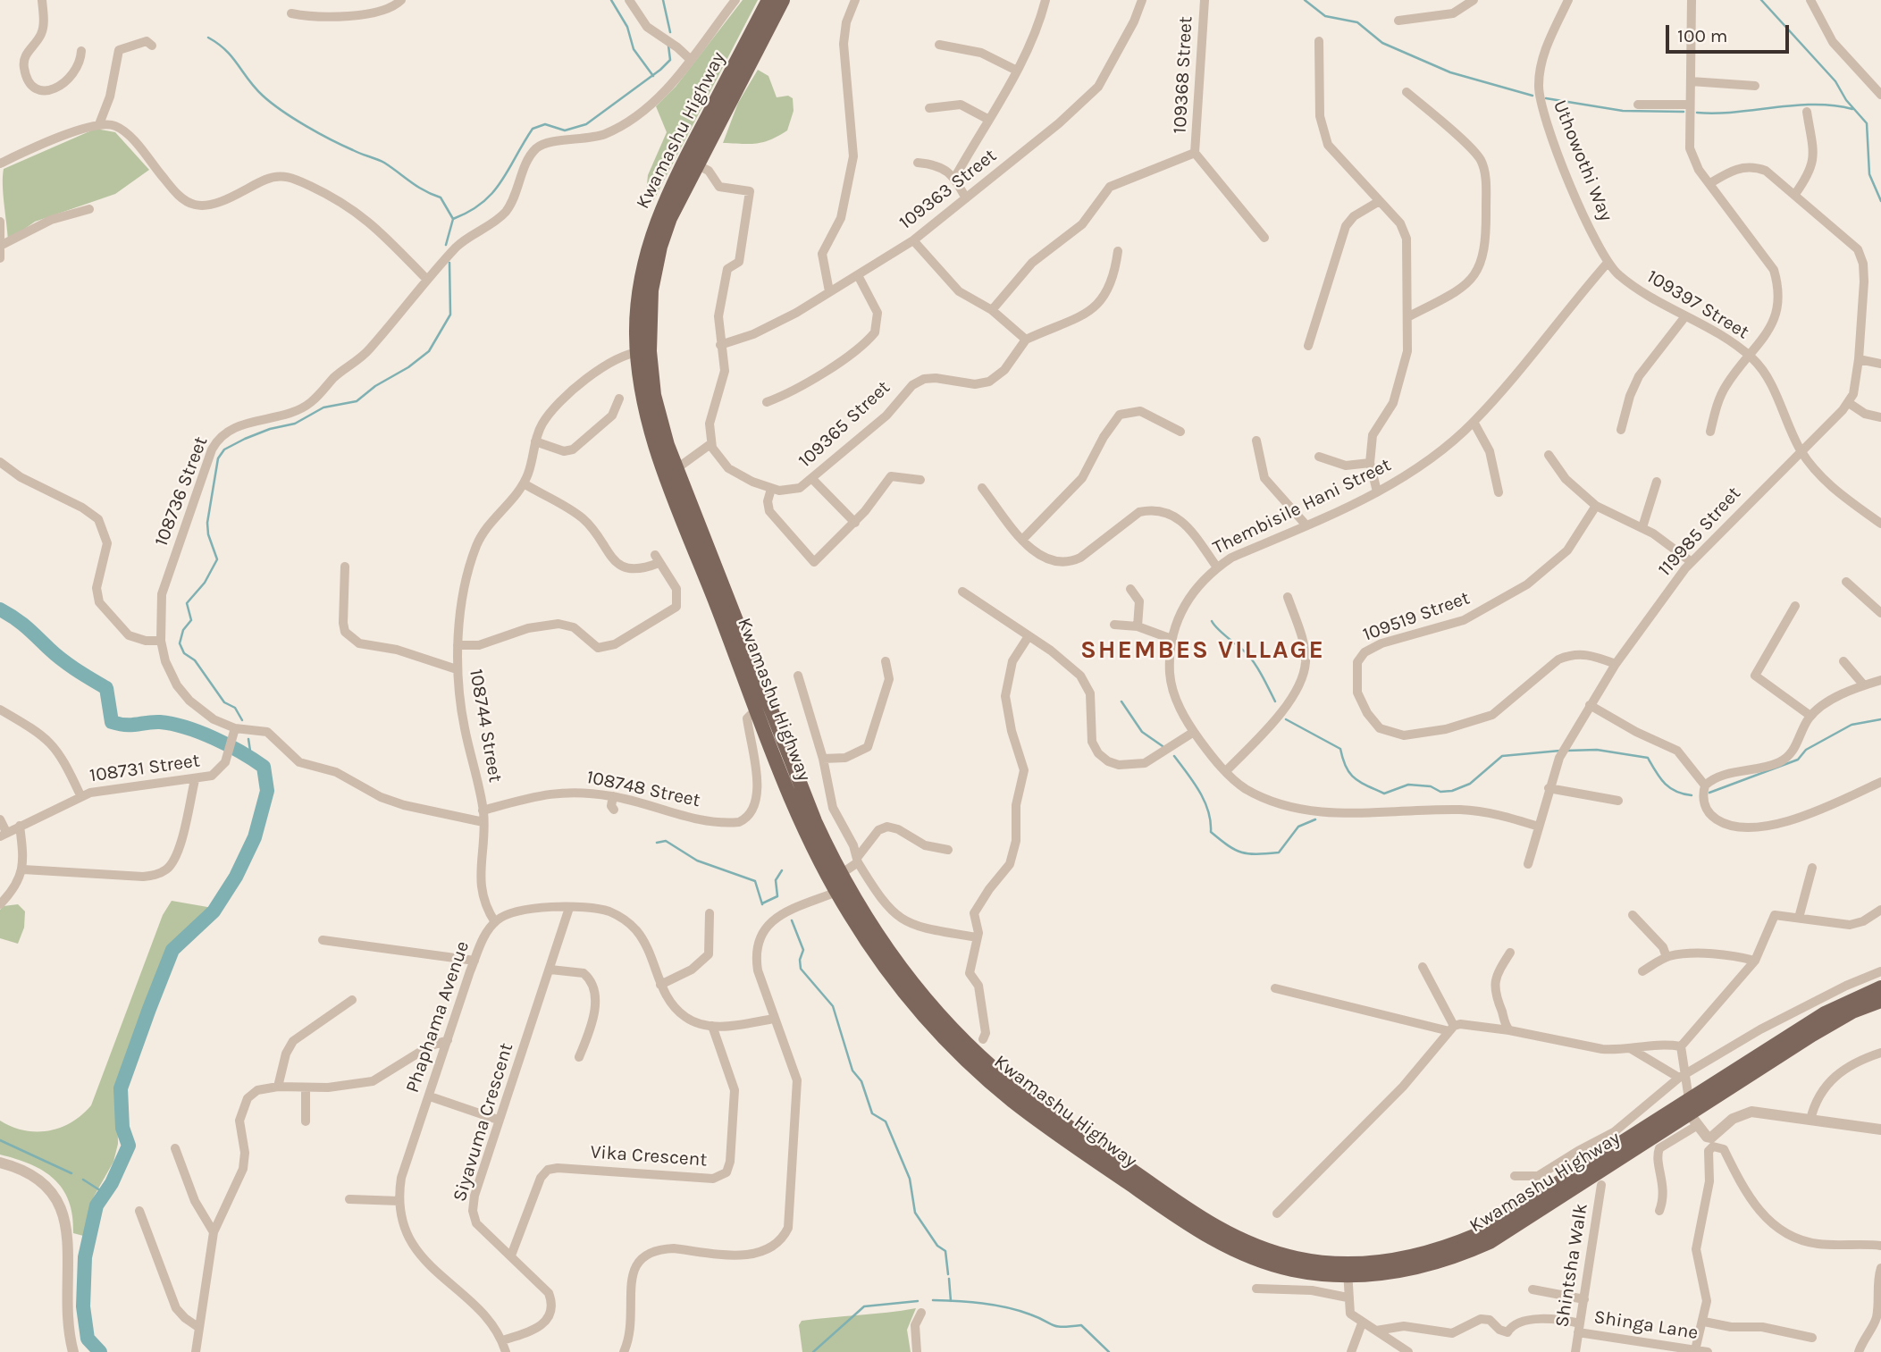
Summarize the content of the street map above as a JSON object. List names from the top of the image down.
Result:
{
  "streets": {
    "main road": ["Kwamashu Highway"],
    "street": [
      "109368 Street",
      "Uthowothi Way",
      "109363 Street",
      "109397 Street",
      "109365 Street",
      "108736 Street",
      "Thembisile Hani Street",
      "119985 Street",
      "109519 Street",
      "108744 Street",
      "108731 Street",
      "108748 Street",
      "Phaphama Avenue",
      "Siyavuma Crescent",
      "Vika Crescent",
      "Shintsha Walk",
      "Shinga Lane"
    ]
  },
  "crossings": [
    ["Kwamashu Highway", "108744 Street"],
    ["Kwamashu Highway", "108748 Street"],
    ["Kwamashu Highway", "Shintsha Walk"],
    ["Uthowothi Way", "109397 Street"],
    ["Uthowothi Way", "Thembisile Hani Street"],
    ["109397 Street", "Thembisile Hani Street"],
    ["109397 Street", "119985 Street"],
    ["108736 Street", "108744 Street"],
    ["108736 Street", "108731 Street"],
    ["Thembisile Hani Street", "119985 Street"],
    ["119985 Street", "109519 Street"],
    ["108744 Street", "108748 Street"],
    ["108744 Street", "Phaphama Avenue"],
    ["Phaphama Avenue", "Siyavuma Crescent"],
    ["Siyavuma Crescent", "Vika Crescent"],
    ["Shintsha Walk", "Shinga Lane"]
  ],
  "districts": ["SHEMBES VILLAGE"],
  "scale_bar": "100 m"
}
